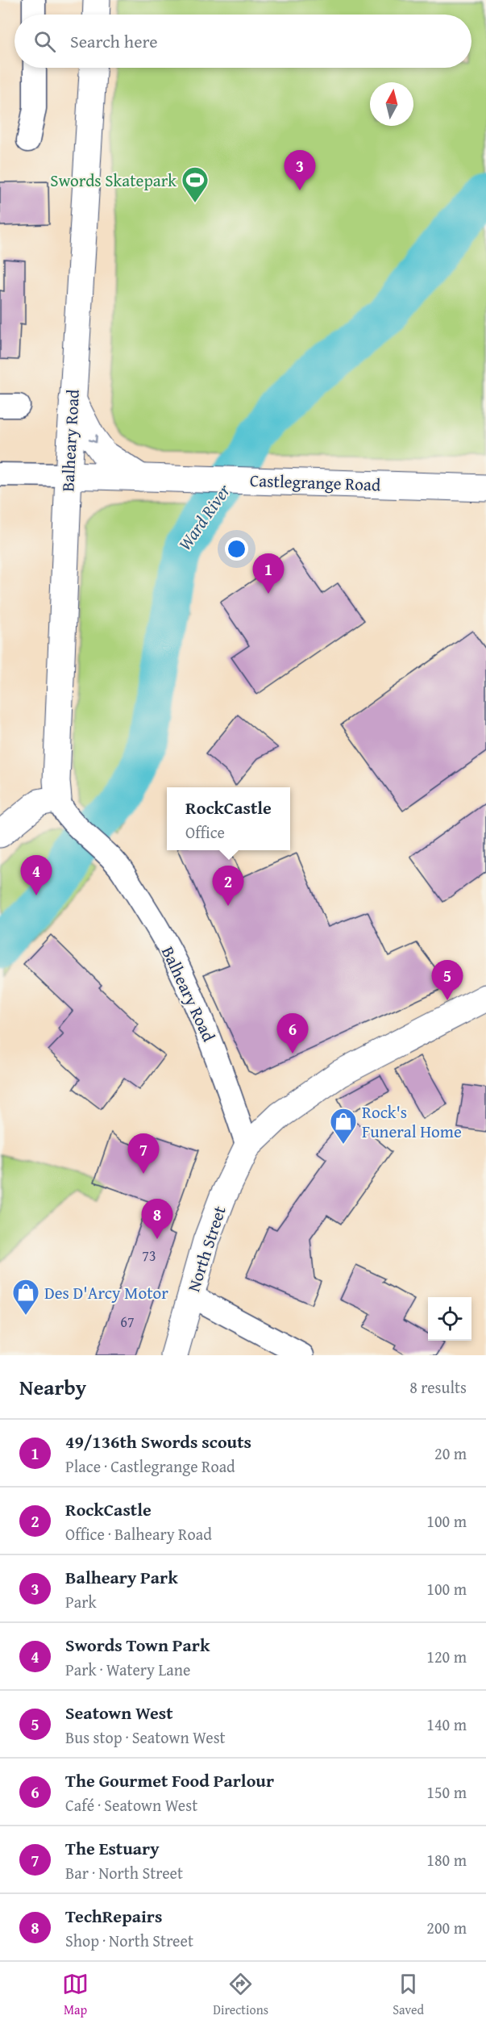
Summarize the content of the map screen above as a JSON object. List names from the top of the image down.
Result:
{
  "streets": {
    "main road": ["Balheary Road", "Castlegrange Road", "North Street"]
  },
  "crossings": [
    ["Balheary Road", "Castlegrange Road"],
    ["Balheary Road", "North Street"]
  ],
  "water": ["Ward River"],
  "places": {
    "sports": ["Swords Skatepark"],
    "shop": ["Rock's Funeral Home", "Des D'Arcy Motor"]
  },
  "house_numbers": ["73", "67"],
  "north": "top",
  "page": {
    "search": "Search here",
    "pins": [
      "3",
      "1",
      "4",
      "2",
      "5",
      "6",
      "7",
      "8"
    ],
    "popup": ["RockCastle", "Office"],
    "heading": ["Nearby", "8 results"],
    "list": [
      {
        "mark": "1",
        "name": "49/136th Swords scouts",
        "note": "Place · Castlegrange Road",
        "value": "20 m"
      },
      {
        "mark": "2",
        "name": "RockCastle",
        "note": "Office · Balheary Road",
        "value": "100 m"
      },
      {
        "mark": "3",
        "name": "Balheary Park",
        "note": "Park",
        "value": "100 m"
      },
      {
        "mark": "4",
        "name": "Swords Town Park",
        "note": "Park · Watery Lane",
        "value": "120 m"
      },
      {
        "mark": "5",
        "name": "Seatown West",
        "note": "Bus stop · Seatown West",
        "value": "140 m"
      },
      {
        "mark": "6",
        "name": "The Gourmet Food Parlour",
        "note": "Café · Seatown West",
        "value": "150 m"
      },
      {
        "mark": "7",
        "name": "The Estuary",
        "note": "Bar · North Street",
        "value": "180 m"
      },
      {
        "mark": "8",
        "name": "TechRepairs",
        "note": "Shop · North Street",
        "value": "200 m"
      }
    ],
    "nav": ["Map", "Directions", "Saved"]
  }
}
